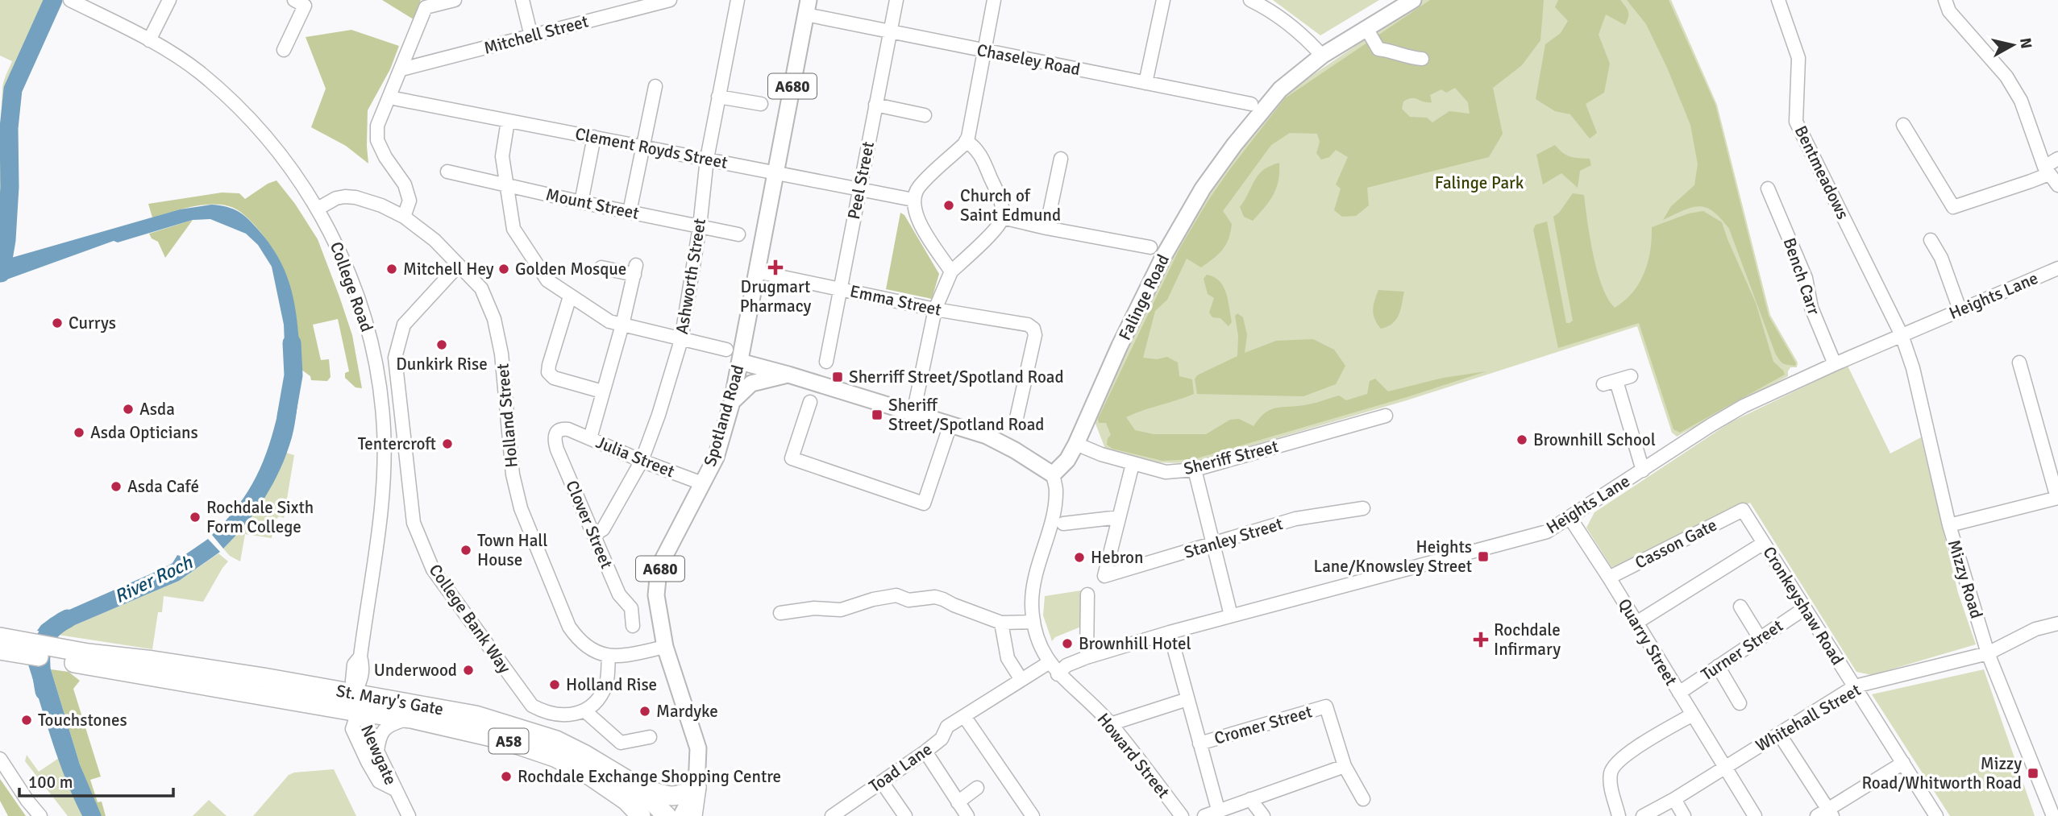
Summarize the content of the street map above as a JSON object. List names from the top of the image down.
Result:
{
  "streets": {
    "highway": ["St. Mary's Gate", "A58"],
    "main road": ["A680", "Falinge Road", "Spotland Road"],
    "street": [
      "Mitchell Street",
      "Chaseley Road",
      "Clement Royds Street",
      "Bentmeadows",
      "Peel Street",
      "Mount Street",
      "Ashworth Street",
      "Bench Carr",
      "College Road",
      "Heights Lane",
      "Emma Street",
      "Holland Street",
      "Julia Street",
      "Sheriff Street",
      "Clover Street",
      "Stanley Street",
      "Casson Gate",
      "Mizzy Road",
      "Cronkeyshaw Road",
      "College Bank Way",
      "Quarry Street",
      "Turner Street",
      "Whitehall Street",
      "Cromer Street",
      "Newgate",
      "Howard Street",
      "Toad Lane"
    ]
  },
  "crossings": [
    ["Chaseley Road", "Peel Street"],
    ["Chaseley Road", "Spotland Road"],
    ["Clement Royds Street", "Peel Street"],
    ["Clement Royds Street", "Ashworth Street"],
    ["Clement Royds Street", "Spotland Road"],
    ["Bentmeadows", "Heights Lane"],
    ["Bentmeadows", "Mizzy Road"],
    ["Peel Street", "Emma Street"],
    ["Mount Street", "Ashworth Street"],
    ["Ashworth Street", "Julia Street"],
    ["Ashworth Street", "Clover Street"],
    ["Bench Carr", "Heights Lane"],
    ["College Road", "Holland Street"],
    ["College Road", "St. Mary's Gate"],
    ["College Road", "Newgate"],
    ["Heights Lane", "Mizzy Road"],
    ["Heights Lane", "Quarry Street"],
    ["Heights Lane", "Howard Street"],
    ["Falinge Road", "Sheriff Street"],
    ["Emma Street", "Spotland Road"],
    ["Holland Street", "College Bank Way"],
    ["Spotland Road", "Julia Street"],
    ["Spotland Road", "A58"],
    ["Julia Street", "Clover Street"],
    ["Casson Gate", "Cronkeyshaw Road"],
    ["Casson Gate", "Quarry Street"],
    ["Mizzy Road", "Whitehall Street"],
    ["Cronkeyshaw Road", "Turner Street"],
    ["Cronkeyshaw Road", "Whitehall Street"],
    ["Quarry Street", "Turner Street"],
    ["Quarry Street", "Whitehall Street"],
    ["St. Mary's Gate", "A58"],
    ["St. Mary's Gate", "Newgate"]
  ],
  "water": ["River Roch"],
  "parks": ["Falinge Park"],
  "places": {
    "other": [
      "Church of Saint Edmund",
      "Mitchell Hey",
      "Golden Mosque",
      "Currys",
      "Dunkirk Rise",
      "Asda",
      "Asda Opticians",
      "Brownhill School",
      "Tentercroft",
      "Asda Café",
      "Rochdale Sixth Form College",
      "Town Hall House",
      "Hebron",
      "Brownhill Hotel",
      "Underwood",
      "Holland Rise",
      "Mardyke",
      "Touchstones",
      "Rochdale Exchange Shopping Centre"
    ],
    "health": ["Drugmart Pharmacy", "Rochdale Infirmary"],
    "transit": [
      "Sherriff Street/Spotland Road",
      "Sheriff Street/Spotland Road",
      "Heights Lane/Knowsley Street",
      "Mizzy Road/Whitworth Road"
    ]
  },
  "scale_bar": "100 m",
  "north": "right"
}
